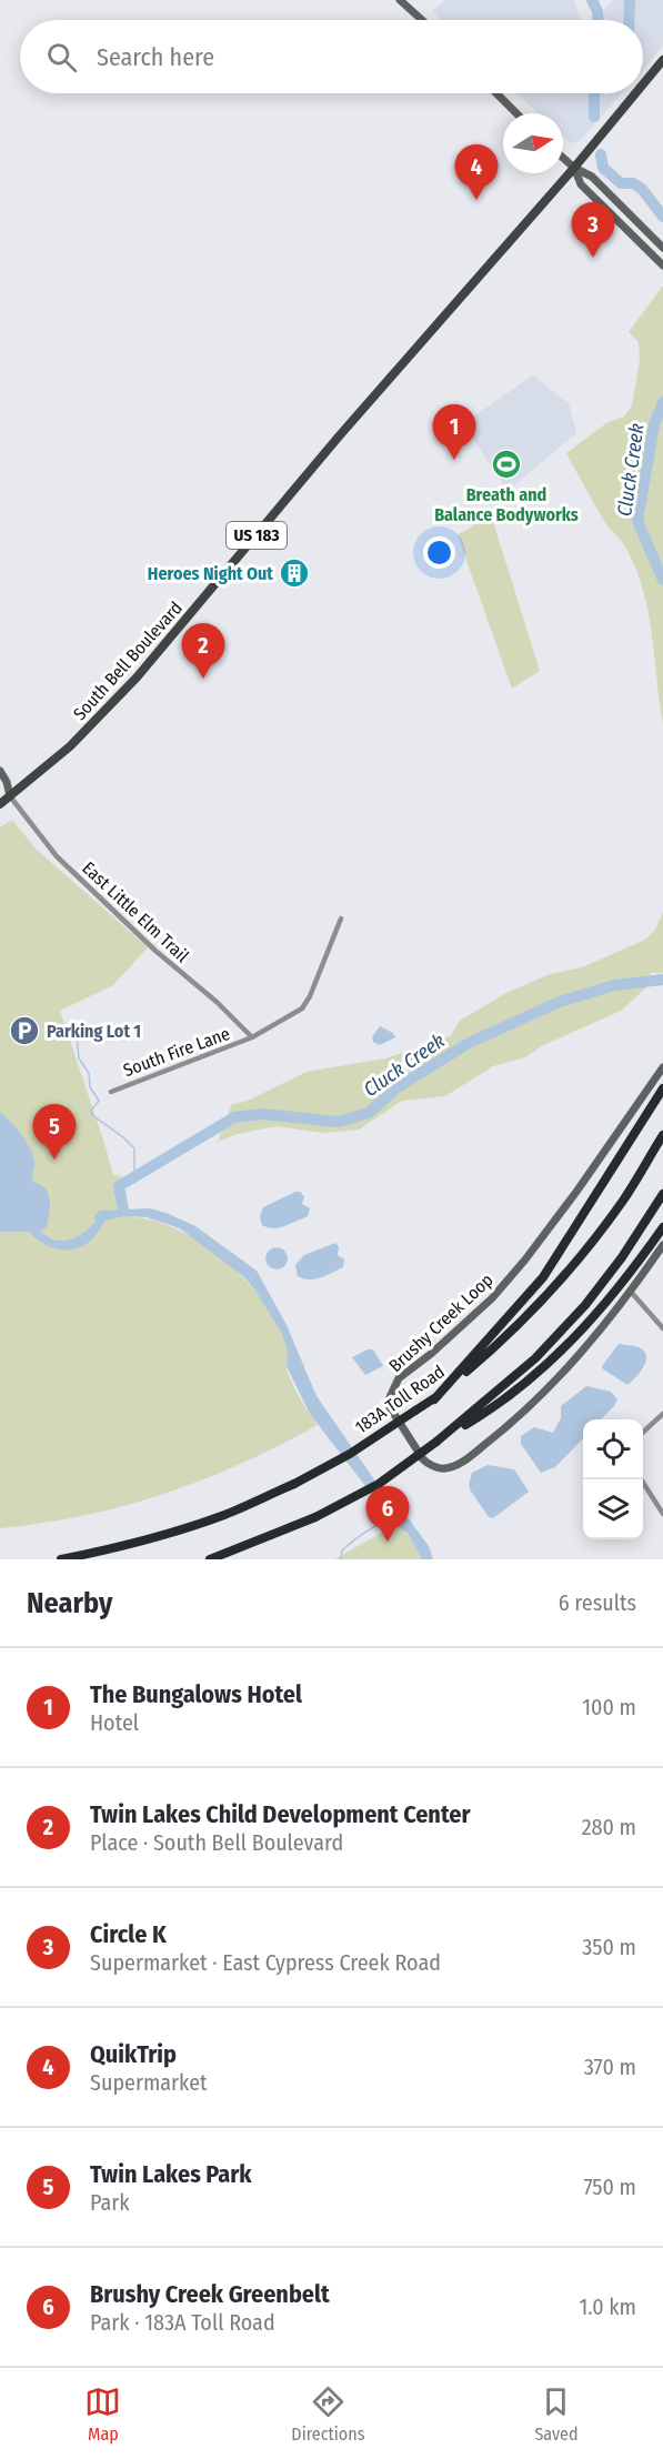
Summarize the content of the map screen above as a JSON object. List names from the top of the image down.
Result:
{
  "streets": {
    "highway": ["183A Toll Road"],
    "main road": ["US 183", "South Bell Boulevard", "Brushy Creek Loop"],
    "street": ["East Little Elm Trail", "South Fire Lane"]
  },
  "crossings": [
    ["US 183", "South Bell Boulevard"],
    ["South Bell Boulevard", "East Little Elm Trail"],
    ["East Little Elm Trail", "South Fire Lane"]
  ],
  "water": ["Cluck Creek"],
  "places": {
    "sports": ["Breath and Balance Bodyworks"],
    "building": ["Heroes Night Out"],
    "parking": ["Parking Lot 1"]
  },
  "north": "right",
  "page": {
    "search": "Search here",
    "pins": [
      "4",
      "3",
      "1",
      "2",
      "5",
      "6"
    ],
    "heading": ["Nearby", "6 results"],
    "list": [
      {
        "mark": "1",
        "name": "The Bungalows Hotel",
        "note": "Hotel",
        "value": "100 m"
      },
      {
        "mark": "2",
        "name": "Twin Lakes Child Development Center",
        "note": "Place · South Bell Boulevard",
        "value": "280 m"
      },
      {
        "mark": "3",
        "name": "Circle K",
        "note": "Supermarket · East Cypress Creek Road",
        "value": "350 m"
      },
      {
        "mark": "4",
        "name": "QuikTrip",
        "note": "Supermarket",
        "value": "370 m"
      },
      {
        "mark": "5",
        "name": "Twin Lakes Park",
        "note": "Park",
        "value": "750 m"
      },
      {
        "mark": "6",
        "name": "Brushy Creek Greenbelt",
        "note": "Park · 183A Toll Road",
        "value": "1.0 km"
      }
    ],
    "nav": ["Map", "Directions", "Saved"]
  }
}
